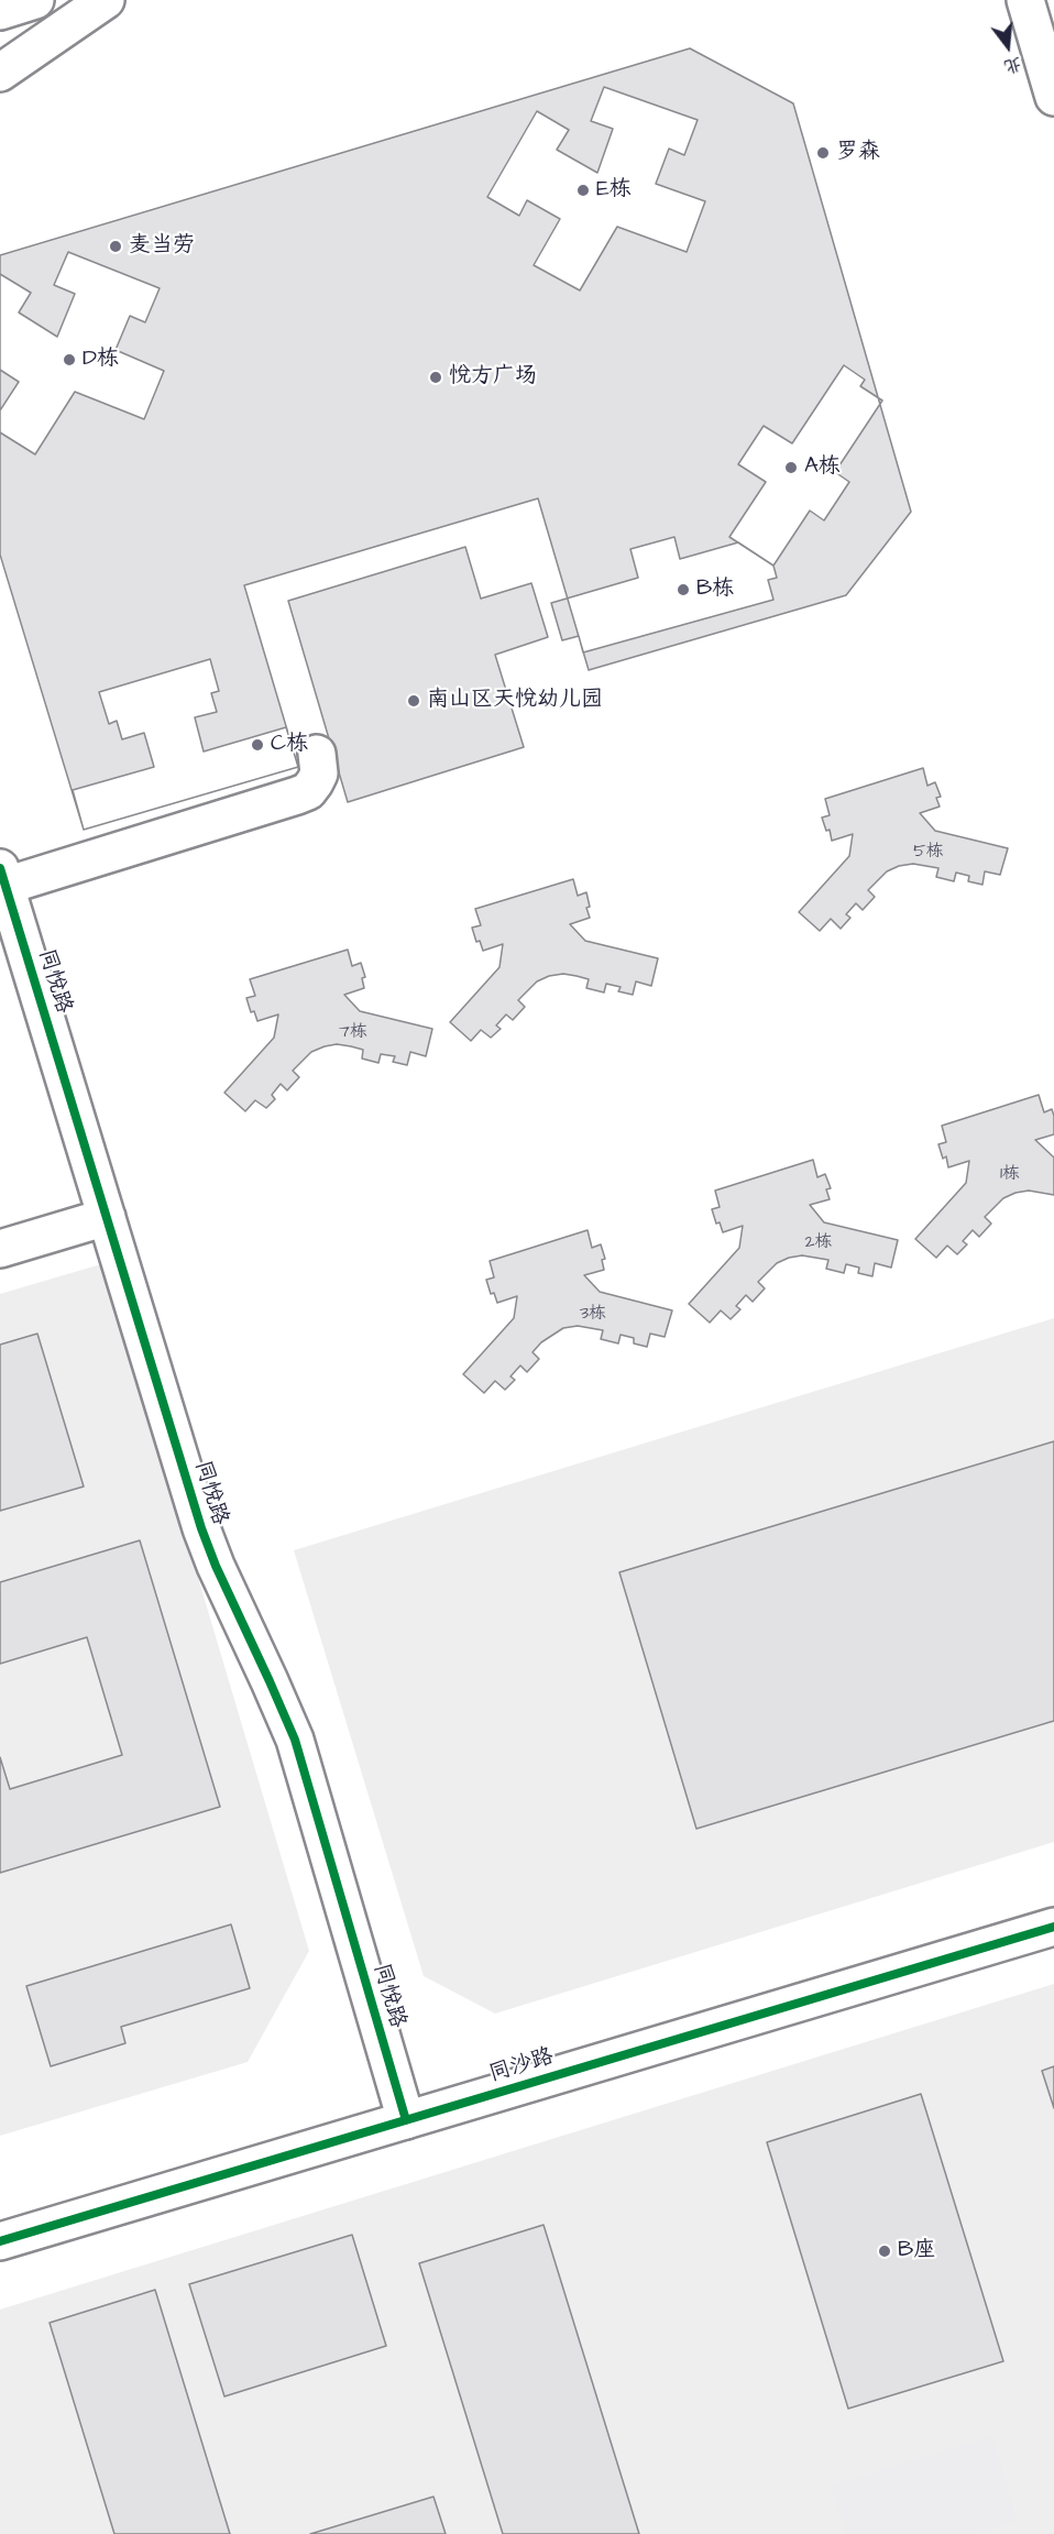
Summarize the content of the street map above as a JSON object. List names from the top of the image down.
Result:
{
  "streets": {
    "street": ["同悦路", "同沙路"]
  },
  "crossings": [
    ["同悦路", "同沙路"]
  ],
  "places": [
    "罗森",
    "E栋",
    "麦当劳",
    "D栋",
    "悦方广场",
    "A栋",
    "B栋",
    "南山区天悦幼儿园",
    "C栋",
    "B座"
  ],
  "house_numbers": [
    "5栋",
    "7栋",
    "1栋",
    "2栋",
    "3栋"
  ],
  "north": "bottom"
}
